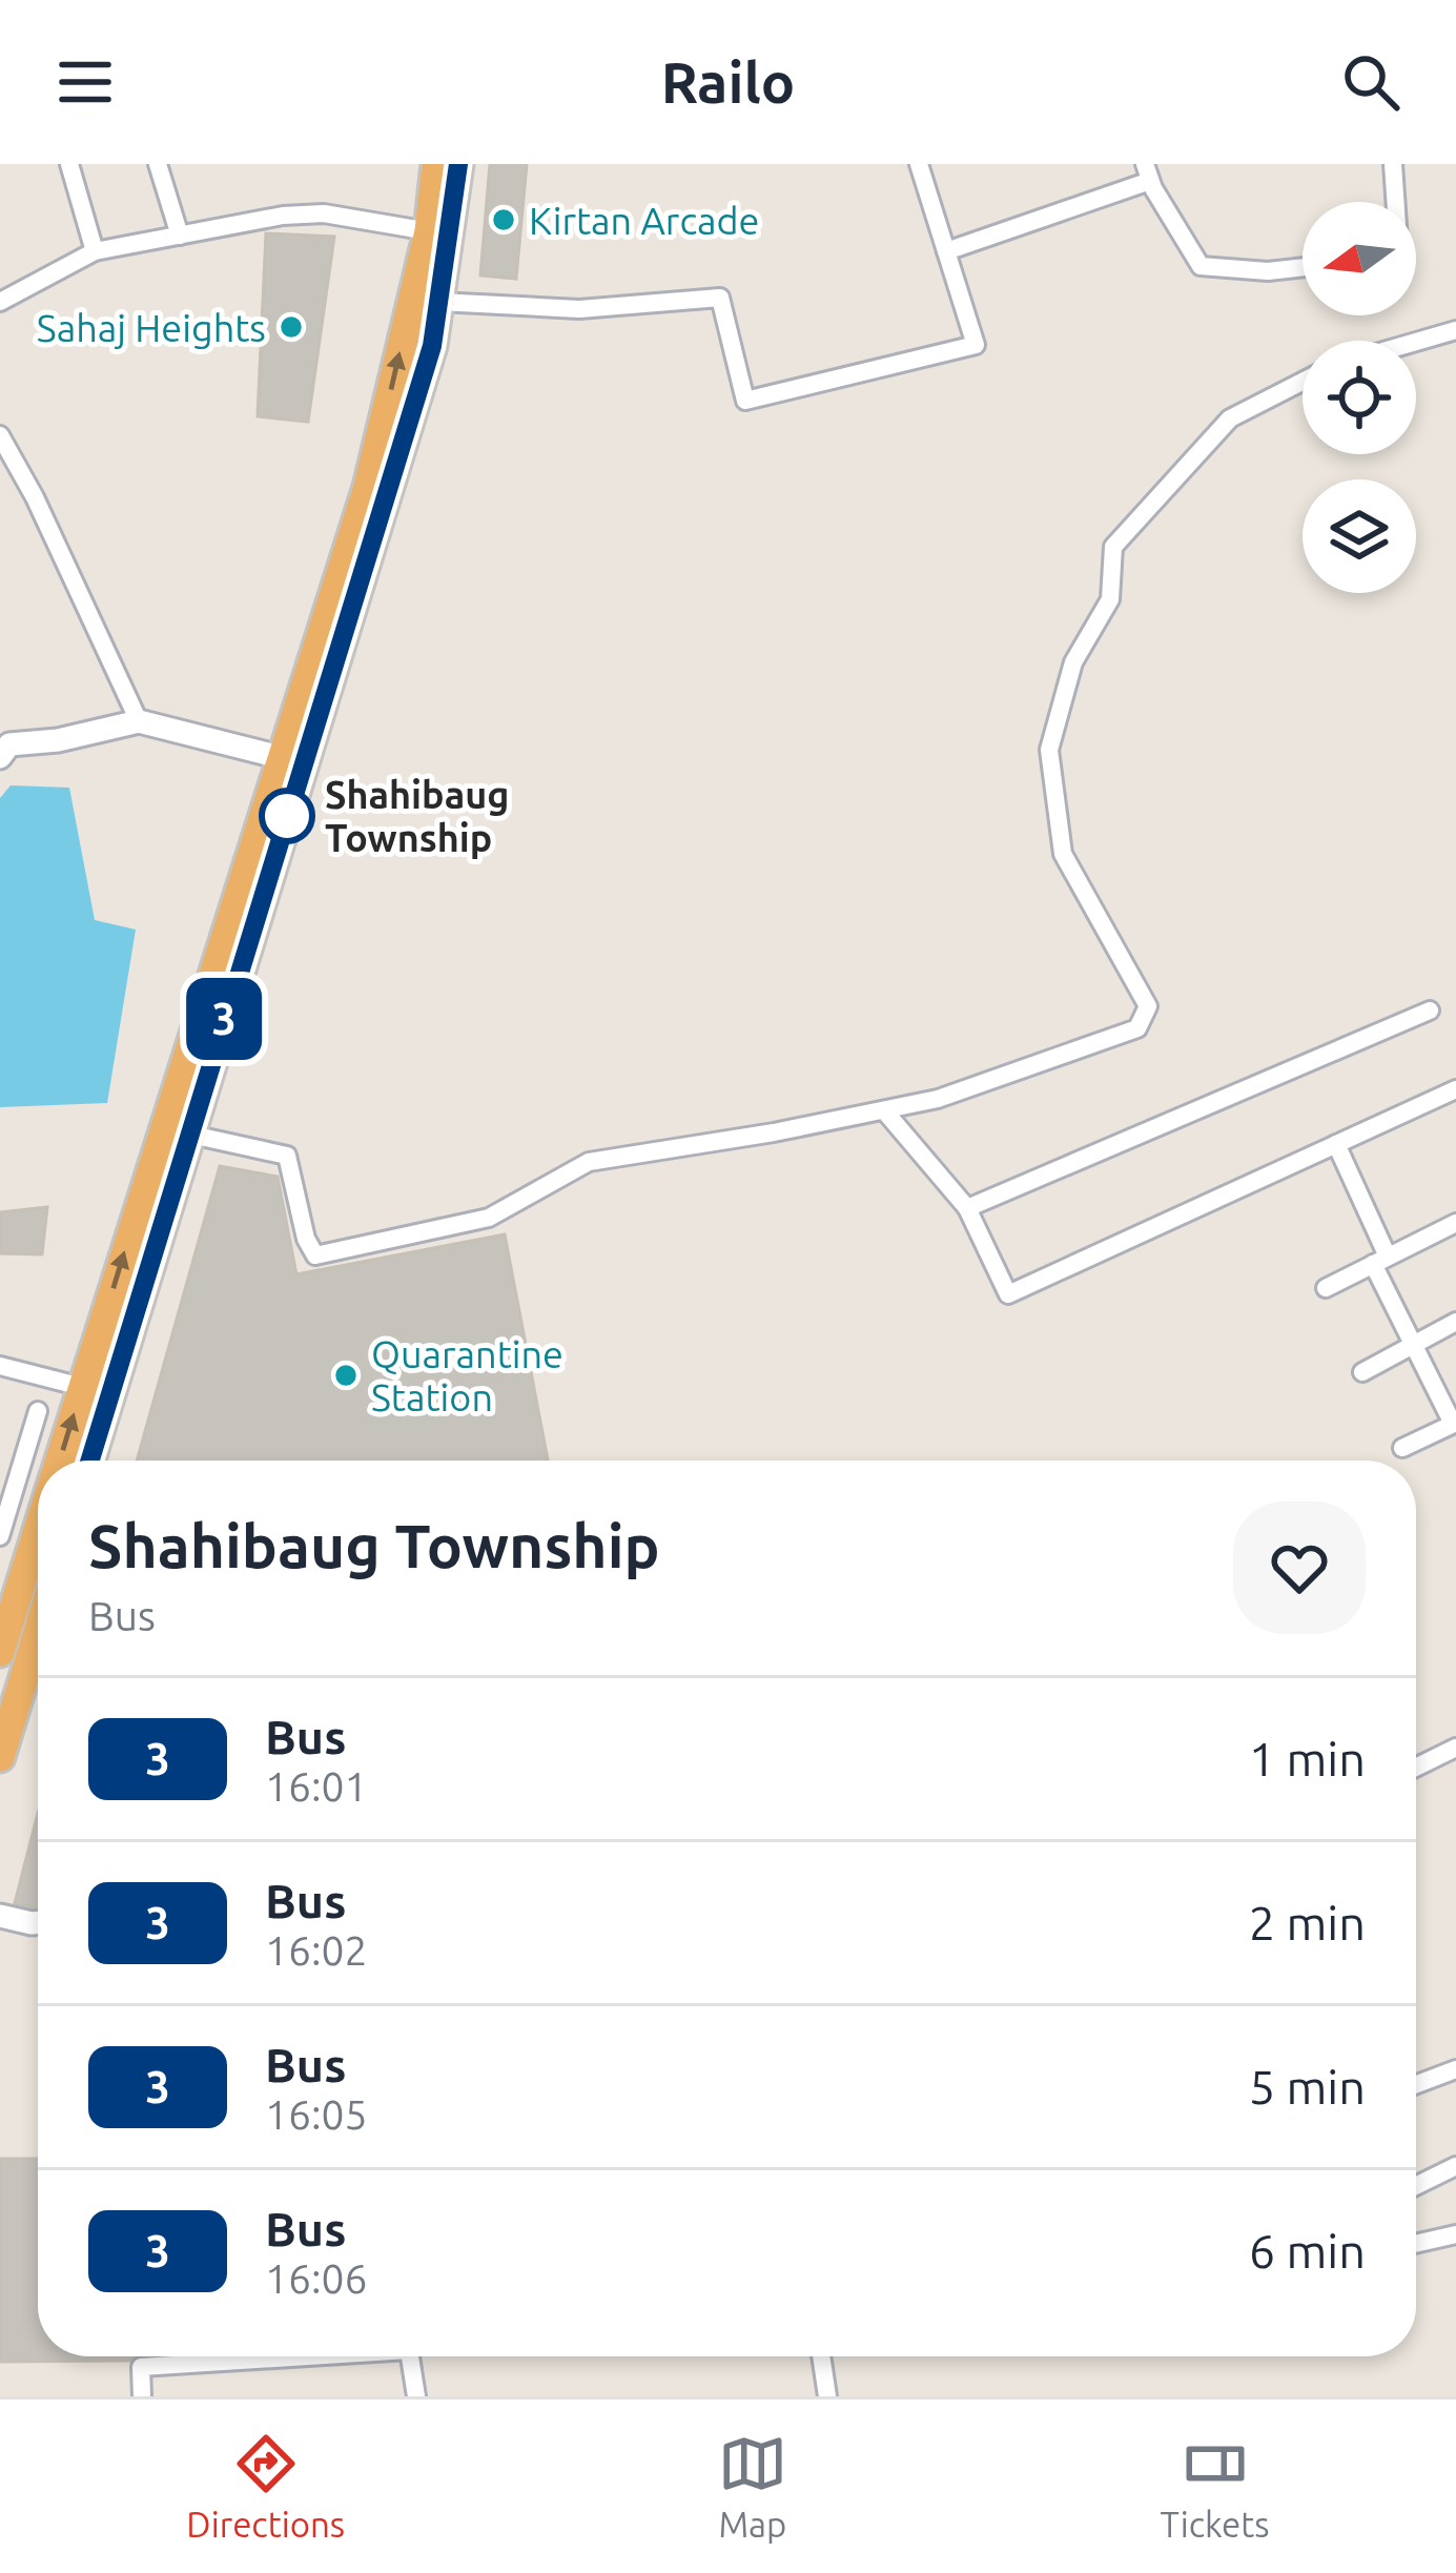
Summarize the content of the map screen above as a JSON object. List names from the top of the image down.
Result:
{
  "places": [
    "Kirtan Arcade",
    "Sahaj Heights",
    "Shahibaug Township",
    "Quarantine Station"
  ],
  "lines": ["bus line 3"],
  "north": "left",
  "page": {
    "header": "Railo",
    "on_map": "3",
    "heading": ["Shahibaug Township", "Bus"],
    "list": [
      {
        "mark": "3",
        "name": "Bus",
        "note": "16:01",
        "value": "1 min"
      },
      {
        "mark": "3",
        "name": "Bus",
        "note": "16:02",
        "value": "2 min"
      },
      {
        "mark": "3",
        "name": "Bus",
        "note": "16:05",
        "value": "5 min"
      },
      {
        "mark": "3",
        "name": "Bus",
        "note": "16:06",
        "value": "6 min"
      }
    ],
    "tabs": ["Directions", "Map", "Tickets"]
  }
}
